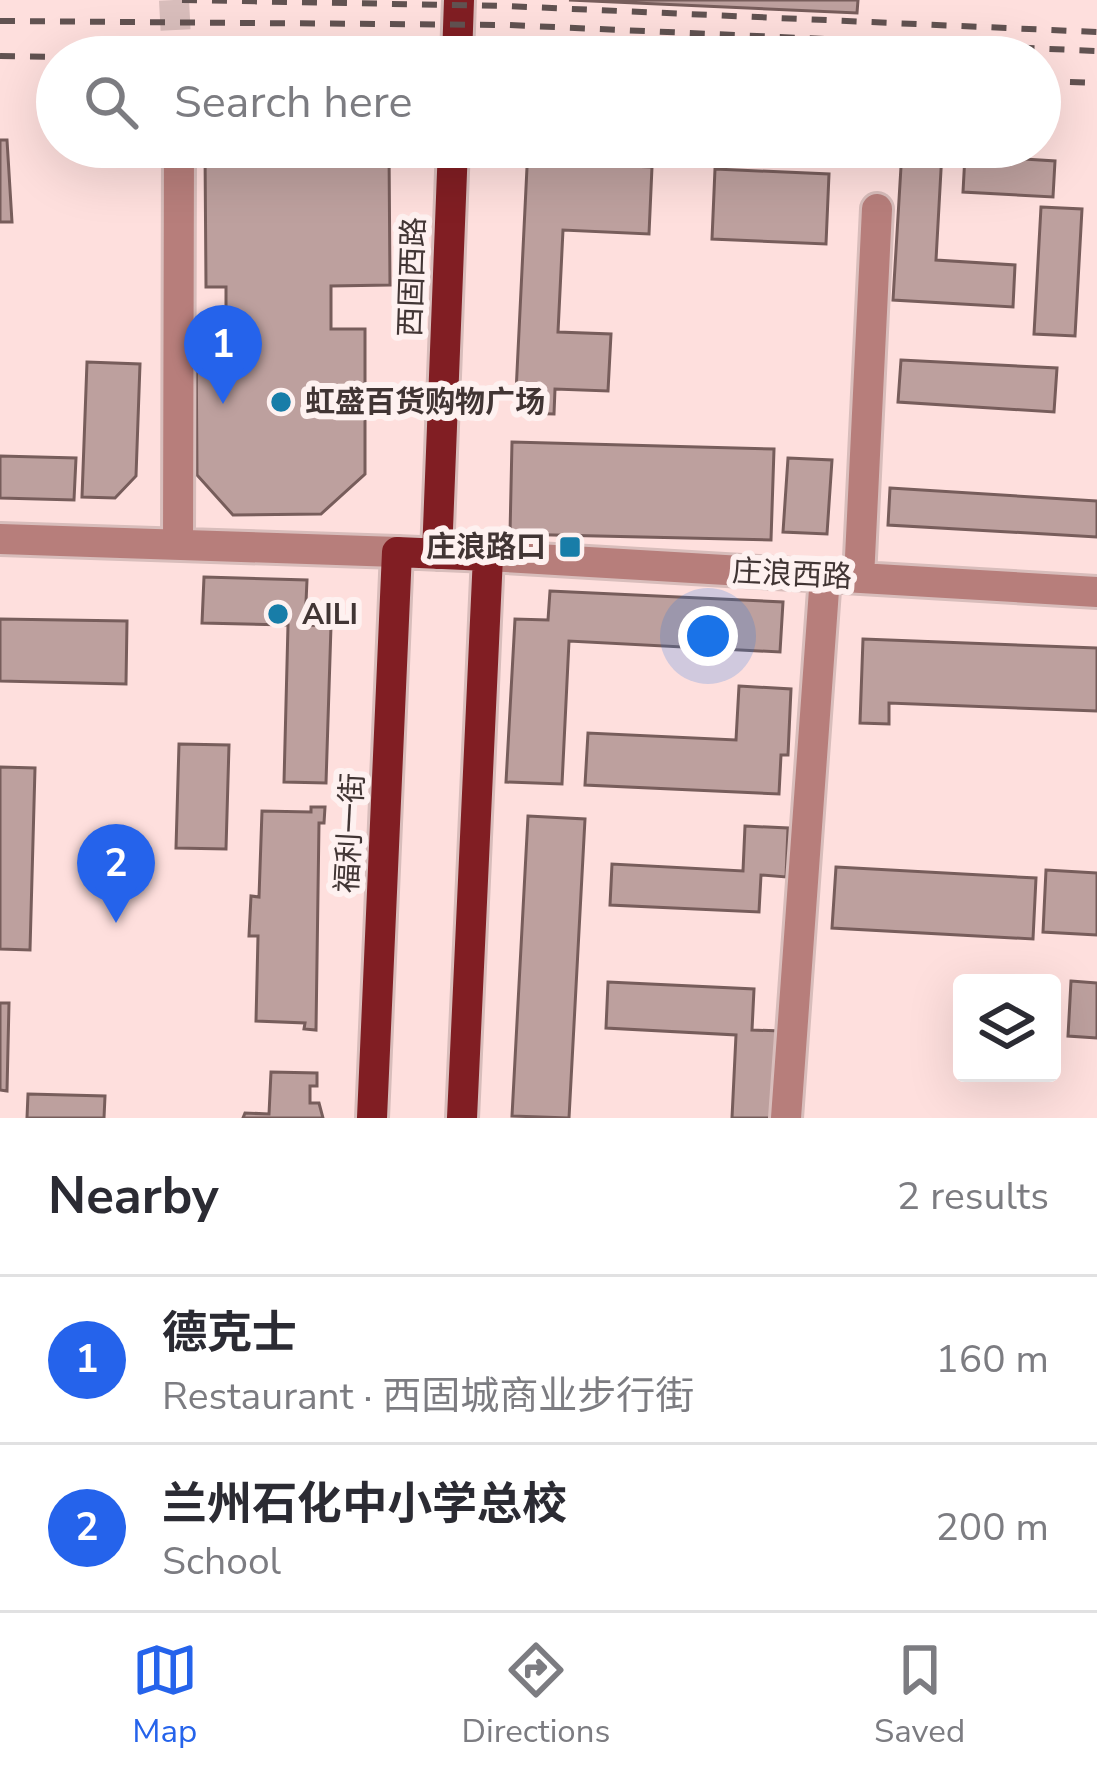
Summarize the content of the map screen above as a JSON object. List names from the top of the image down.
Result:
{
  "streets": {
    "main road": ["西固西路", "福利一街"],
    "street": ["庄浪西路"]
  },
  "places": {
    "other": ["虹盛百货购物广场", "AILI"],
    "transit": ["庄浪路口"]
  },
  "page": {
    "search": "Search here",
    "pins": ["1", "2"],
    "heading": ["Nearby", "2 results"],
    "list": [
      {
        "mark": "1",
        "name": "德克士",
        "note": "Restaurant · 西固城商业步行街",
        "value": "160 m"
      },
      {
        "mark": "2",
        "name": "兰州石化中小学总校",
        "note": "School",
        "value": "200 m"
      }
    ],
    "nav": ["Map", "Directions", "Saved"]
  }
}
